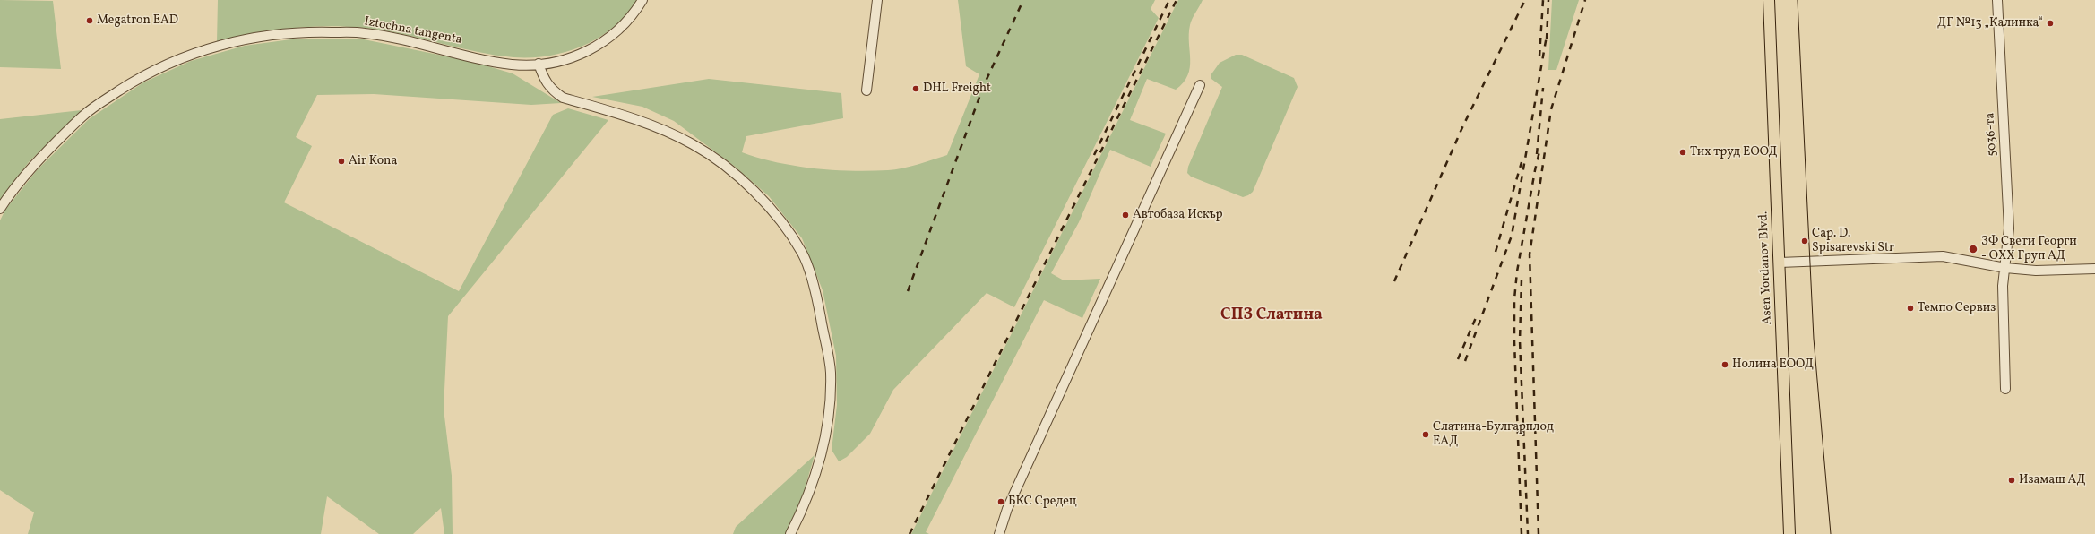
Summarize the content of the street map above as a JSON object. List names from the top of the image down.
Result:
{
  "streets": {
    "main road": ["Asen Yordanov Blvd."],
    "street": ["Iztochna tangenta", "5036-та"]
  },
  "districts": ["СПЗ Слатина"],
  "places": [
    "Megatron EAD",
    "ДГ №13 „Калинка“",
    "DHL Freight",
    "Тих труд ЕООД",
    "Air Kona",
    "Автобаза Искър",
    "Cap. D. Spisarevski Str",
    "ЗФ Свети Георги - ОХХ Груп АД",
    "Темпо Сервиз",
    "Нолина ЕООД",
    "Слатина-Булгарплод ЕАД",
    "Изамаш АД",
    "БКС Средец"
  ]
}
